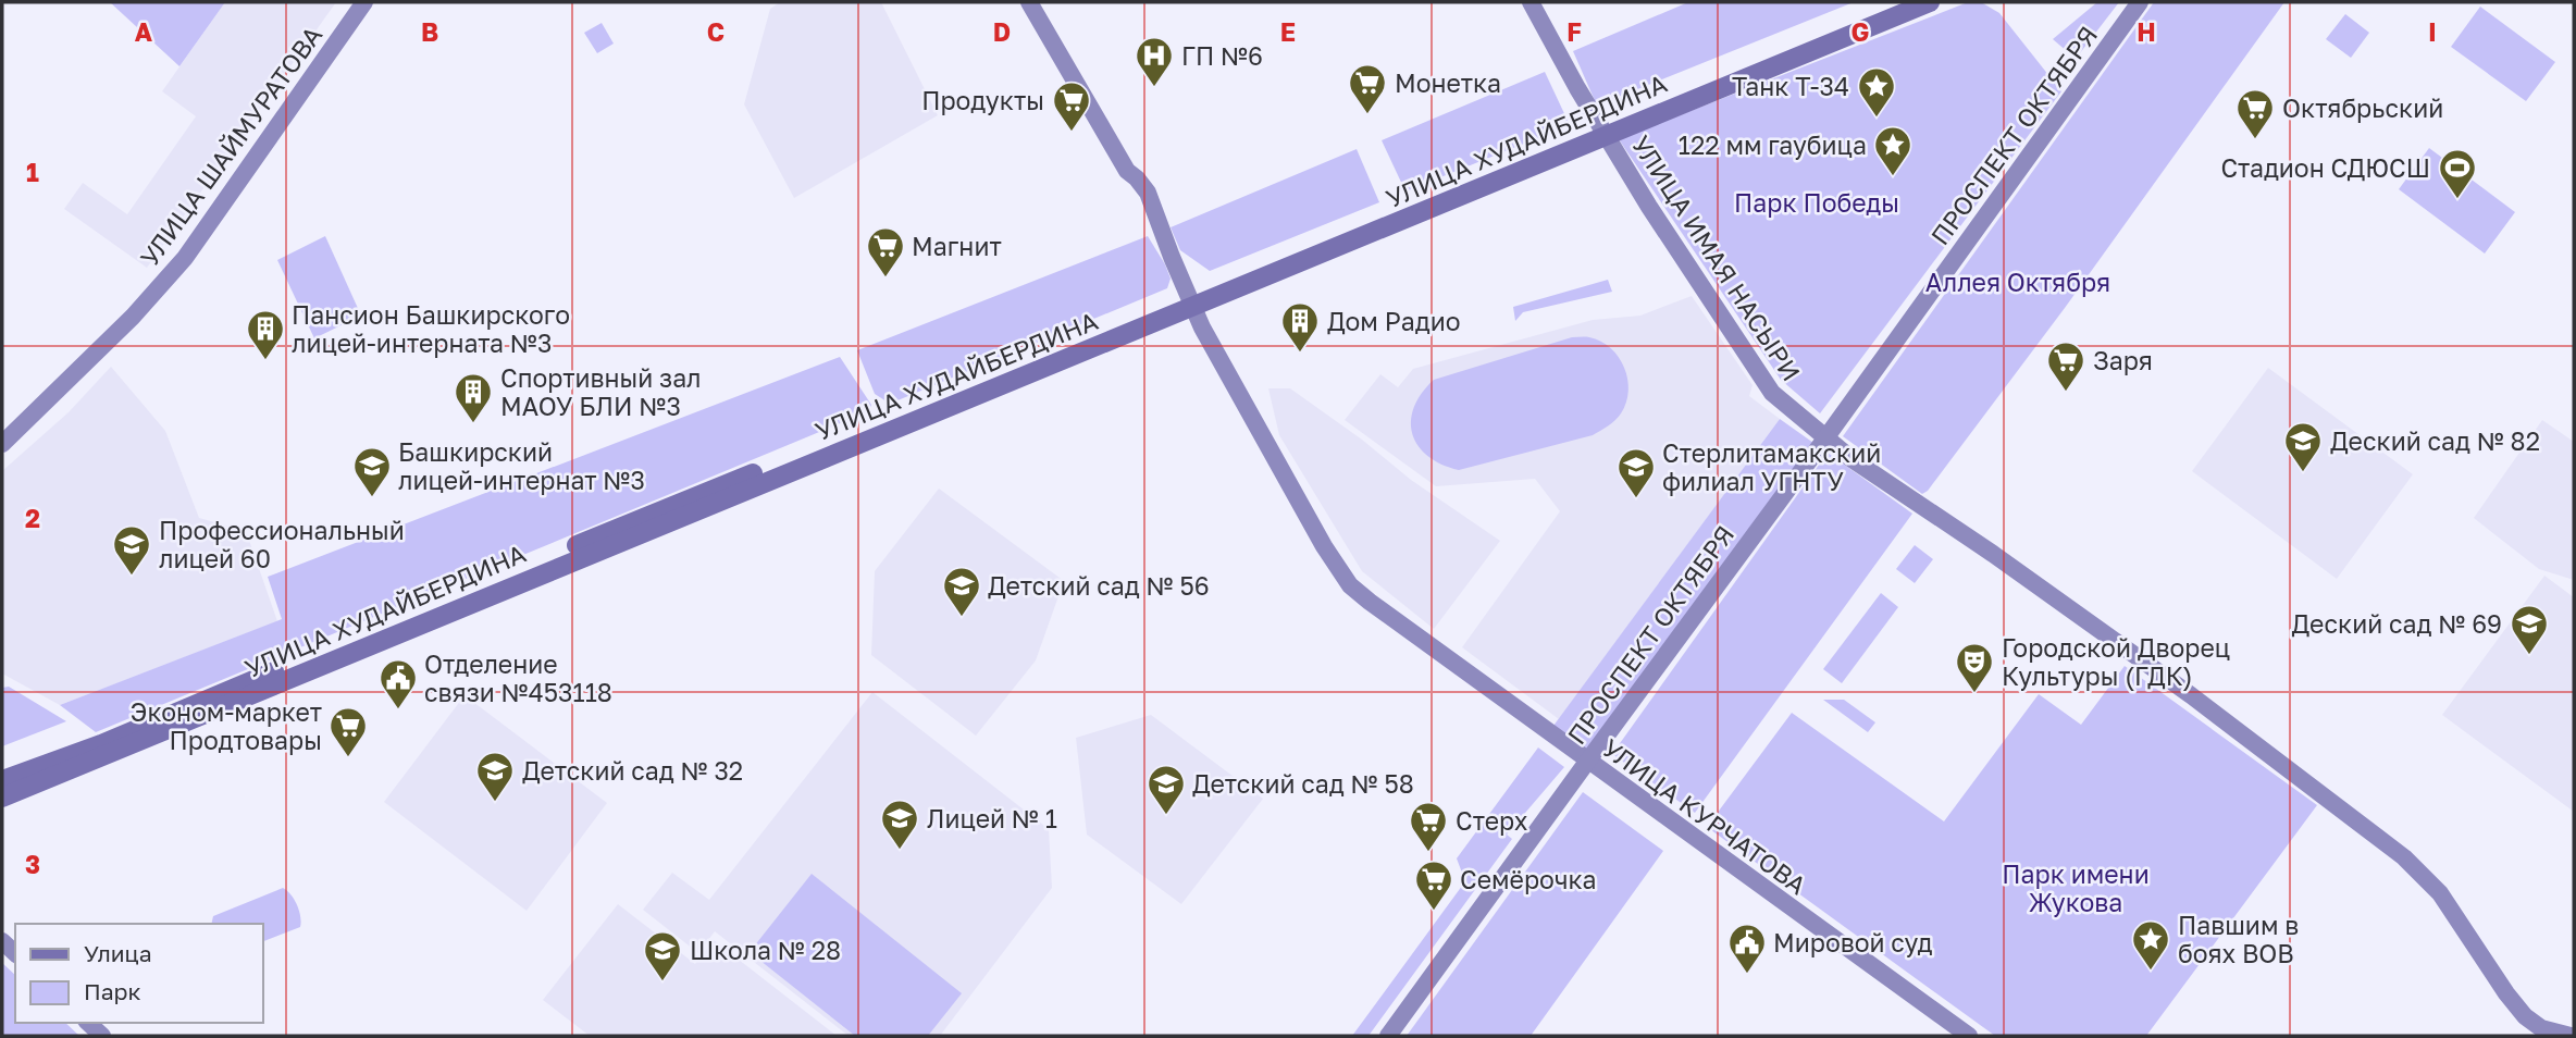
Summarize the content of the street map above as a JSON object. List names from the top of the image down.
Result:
{
  "streets": {
    "main road": [
      "ПРОСПЕКТ ОКТЯБРЯ",
      "УЛИЦА ХУДАЙБЕРДИНА",
      "УЛИЦА ШАЙМУРАТОВА",
      "УЛИЦА ИМАЯ НАСЫРИ",
      "УЛИЦА КУРЧАТОВА"
    ]
  },
  "crossings": [
    ["ПРОСПЕКТ ОКТЯБРЯ", "УЛИЦА ИМАЯ НАСЫРИ"],
    ["ПРОСПЕКТ ОКТЯБРЯ", "УЛИЦА КУРЧАТОВА"],
    ["УЛИЦА ХУДАЙБЕРДИНА", "УЛИЦА ИМАЯ НАСЫРИ"],
    ["УЛИЦА ХУДАЙБЕРДИНА", "УЛИЦА КУРЧАТОВА"]
  ],
  "parks": ["Парк Победы", "Аллея Октября", "Парк имени Жукова"],
  "places": {
    "hospital": ["ГП №6"],
    "supermarket": [
      "Монетка",
      "Продукты",
      "Октябрьский",
      "Магнит",
      "Заря",
      "Эконом-маркет Продтовары",
      "Стерх",
      "Семёрочка"
    ],
    "place": ["Танк Т-34", "122 мм гаубица", "Павшим в боях ВОВ"],
    "sports": ["Стадион СДЮСШ"],
    "building": ["Дом Радио", "Пансион Башкирского лицей-интерната №3", "Спортивный зал МАОУ БЛИ №3"],
    "school or university": [
      "Деский сад № 82",
      "Башкирский лицей-интернат №3",
      "Стерлитамакский филиал УГНТУ",
      "Профессиональный лицей 60",
      "Детский сад № 56",
      "Деский сад № 69",
      "Детский сад № 32",
      "Детский сад № 58",
      "Лицей № 1",
      "Школа № 28"
    ],
    "theatre": ["Городской Дворец Культуры (ГДК)"],
    "public building": ["Отделение связи №453118", "Мировой суд"]
  },
  "legend": ["Улица", "Парк"],
  "grid": {
    "columns": [
      "A",
      "B",
      "C",
      "D",
      "E",
      "F",
      "G",
      "H",
      "I"
    ],
    "rows": ["1", "2", "3"]
  }
}
